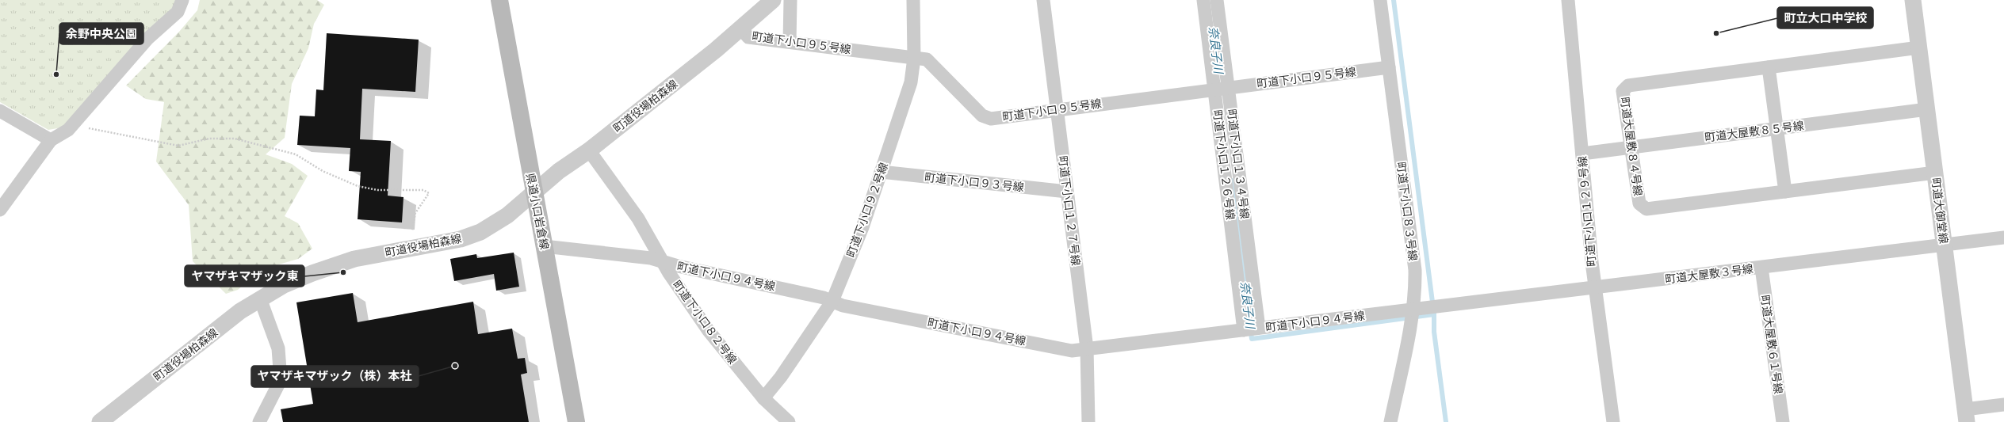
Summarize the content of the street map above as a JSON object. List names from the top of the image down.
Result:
{
  "streets": {
    "main road": ["県道小口岩倉線"],
    "street": [
      "町道下小口９５号線",
      "町道役場柏森線",
      "町道大屋敷８５号線",
      "町道大屋敷８４号線",
      "町道下小口１３４号線",
      "町道下小口１２６号線",
      "町道下小口９３号線",
      "町道下小口９２号線",
      "町道下小口１２７号線",
      "町道大御堂線",
      "町道下小口８３号線",
      "町道下小口１２９号線",
      "町道大屋敷３号線",
      "町道下小口９４号線",
      "町道下小口８２号線",
      "町道大屋敷６１号線"
    ]
  },
  "crossings": [
    ["町道下小口９５号線", "町道役場柏森線"],
    ["町道下小口９５号線", "町道下小口１３４号線"],
    ["町道下小口９５号線", "町道下小口１２６号線"],
    ["町道下小口９５号線", "町道下小口９２号線"],
    ["町道下小口９５号線", "町道下小口１２７号線"],
    ["町道下小口９５号線", "町道下小口８３号線"],
    ["町道役場柏森線", "県道小口岩倉線"],
    ["町道役場柏森線", "町道下小口８２号線"],
    ["町道大屋敷８５号線", "町道大屋敷８４号線"],
    ["町道大屋敷８５号線", "町道大御堂線"],
    ["町道大屋敷８５号線", "町道下小口１２９号線"],
    ["町道大屋敷８４号線", "町道大御堂線"],
    ["町道下小口１３４号線", "町道下小口９４号線"],
    ["町道下小口１２６号線", "町道下小口９４号線"],
    ["町道下小口９３号線", "町道下小口９２号線"],
    ["町道下小口９３号線", "町道下小口１２７号線"],
    ["町道下小口９２号線", "町道下小口９４号線"],
    ["町道下小口９２号線", "町道下小口８２号線"],
    ["町道下小口１２７号線", "町道下小口９４号線"],
    ["町道大御堂線", "町道大屋敷３号線"],
    ["県道小口岩倉線", "町道下小口９４号線"],
    ["町道下小口８３号線", "町道大屋敷３号線"],
    ["町道下小口８３号線", "町道下小口９４号線"],
    ["町道下小口１２９号線", "町道大屋敷３号線"],
    ["町道大屋敷３号線", "町道下小口９４号線"],
    ["町道大屋敷３号線", "町道大屋敷６１号線"],
    ["町道下小口９４号線", "町道下小口８２号線"]
  ],
  "water": ["奈良子川"],
  "places": [
    "町立大口中学校",
    "余野中央公園",
    "ヤマザキマザック東",
    "ヤマザキマザック（株）本社"
  ]
}
